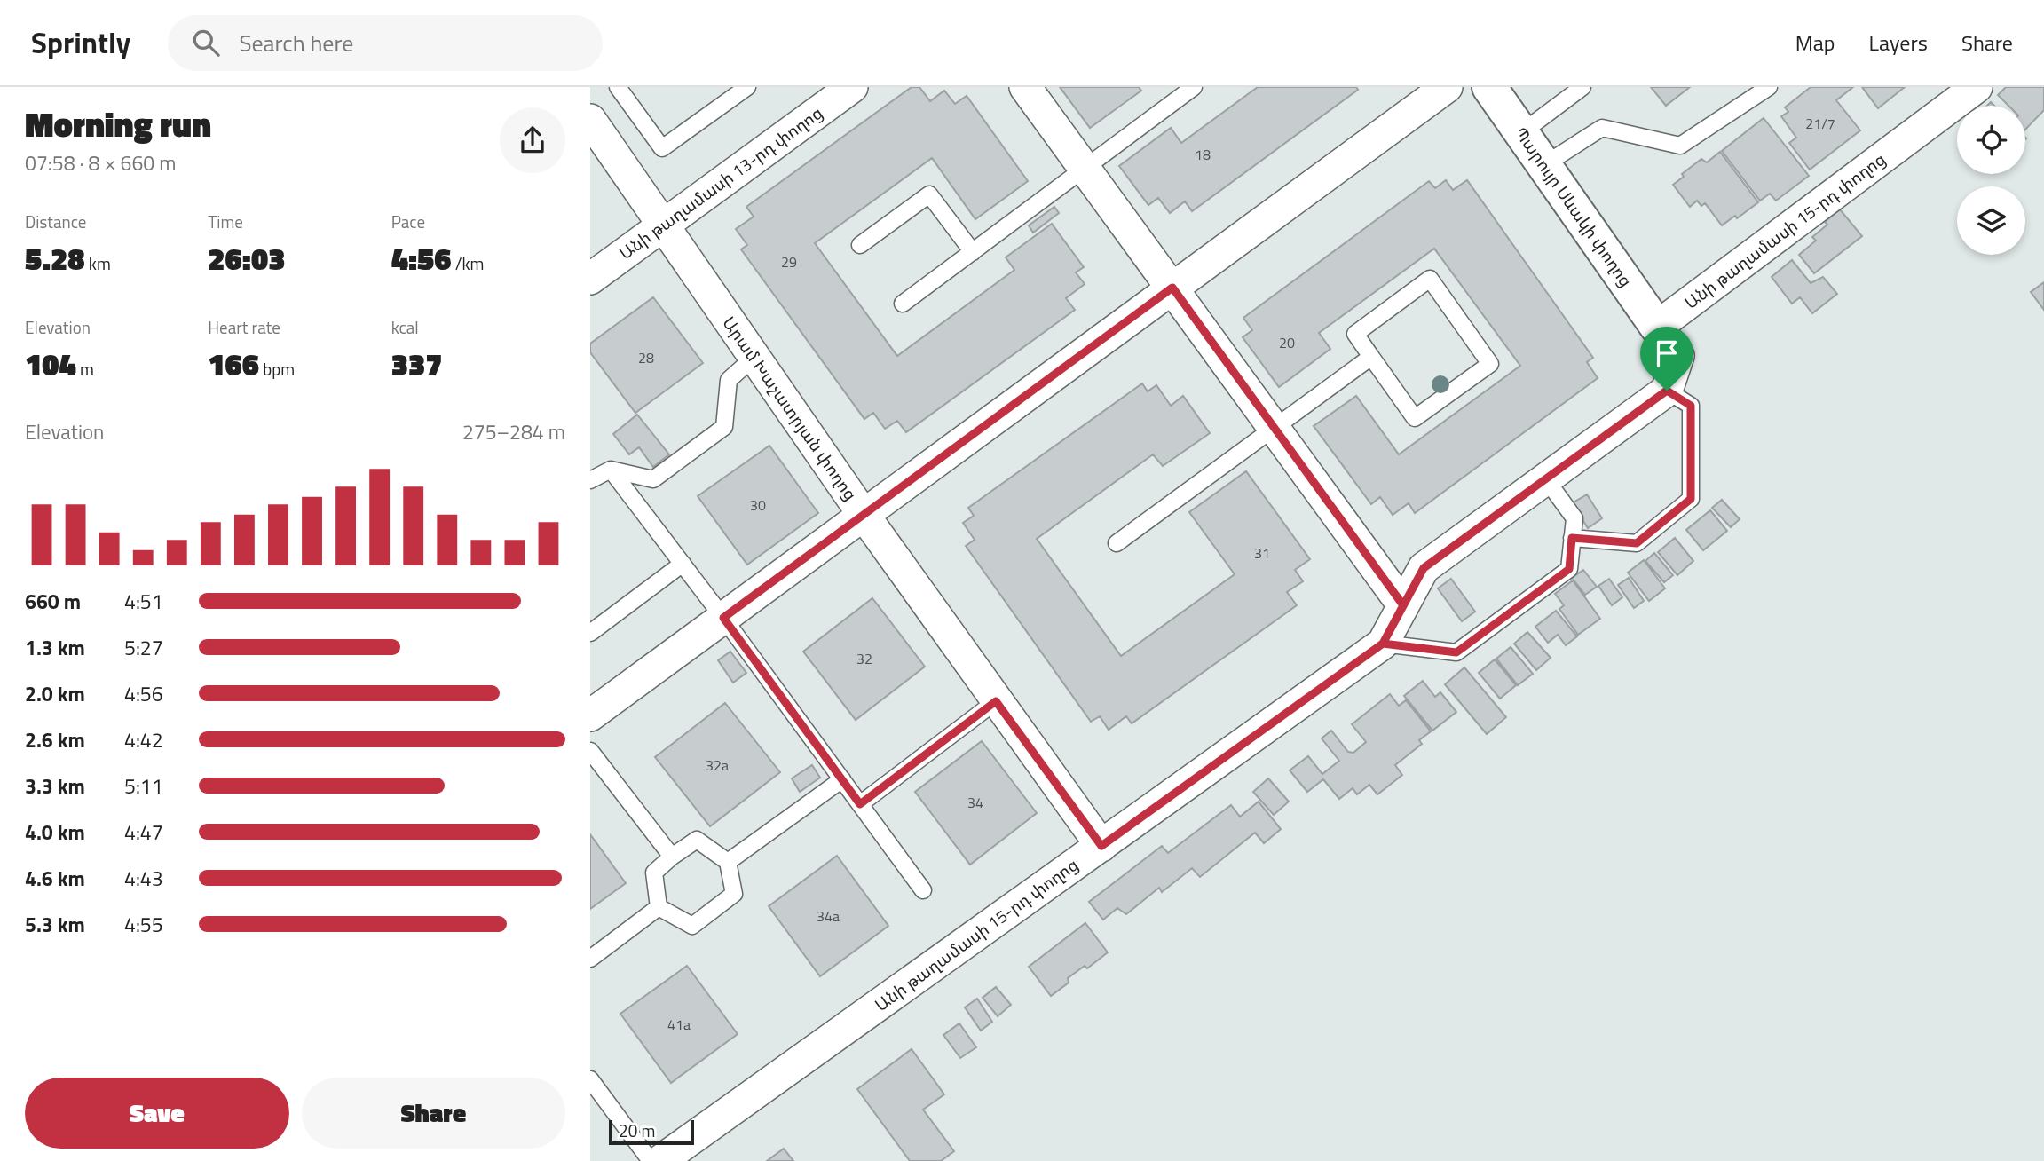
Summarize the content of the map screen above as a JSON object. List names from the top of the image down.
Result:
{
  "streets": {
    "street": [
      "Անի թաղամասի 13-րդ փողոց",
      "Պարույր Սևակի փողոց",
      "Անի թաղամասի 15-րդ փողոց",
      "Արամ Խաչատրյան փողոց"
    ]
  },
  "crossings": [
    ["Անի թաղամասի 13-րդ փողոց", "Արամ Խաչատրյան փողոց"],
    ["Պարույր Սևակի փողոց", "Անի թաղամասի 15-րդ փողոց"],
    ["Անի թաղամասի 15-րդ փողոց", "Արամ Խաչատրյան փողոց"]
  ],
  "house_numbers": [
    "21/7",
    "18",
    "29",
    "20",
    "28",
    "30",
    "31",
    "32",
    "32a",
    "34",
    "34a",
    "41a"
  ],
  "scale_bar": "20 m",
  "page": {
    "header": "Sprintly",
    "search": "Search here",
    "nav": ["Map", "Layers", "Share"],
    "heading": ["Morning run", "07:58 · 8 × 660 m"],
    "stats": [
      ["Distance", "5.28 km"],
      ["Time", "26:03"],
      ["Pace", "4:56 /km"],
      ["Elevation", "104 m"],
      ["Heart rate", "166 bpm"],
      ["kcal", "337"]
    ],
    "chart": ["Elevation", "275–284 m"],
    "list": [
      {
        "name": "660 m",
        "note": "4:51"
      },
      {
        "name": "1.3 km",
        "note": "5:27"
      },
      {
        "name": "2.0 km",
        "note": "4:56"
      },
      {
        "name": "2.6 km",
        "note": "4:42"
      },
      {
        "name": "3.3 km",
        "note": "5:11"
      },
      {
        "name": "4.0 km",
        "note": "4:47"
      },
      {
        "name": "4.6 km",
        "note": "4:43"
      },
      {
        "name": "5.3 km",
        "note": "4:55"
      }
    ],
    "buttons": ["Save", "Share"],
    "scale": "20 m"
  }
}
